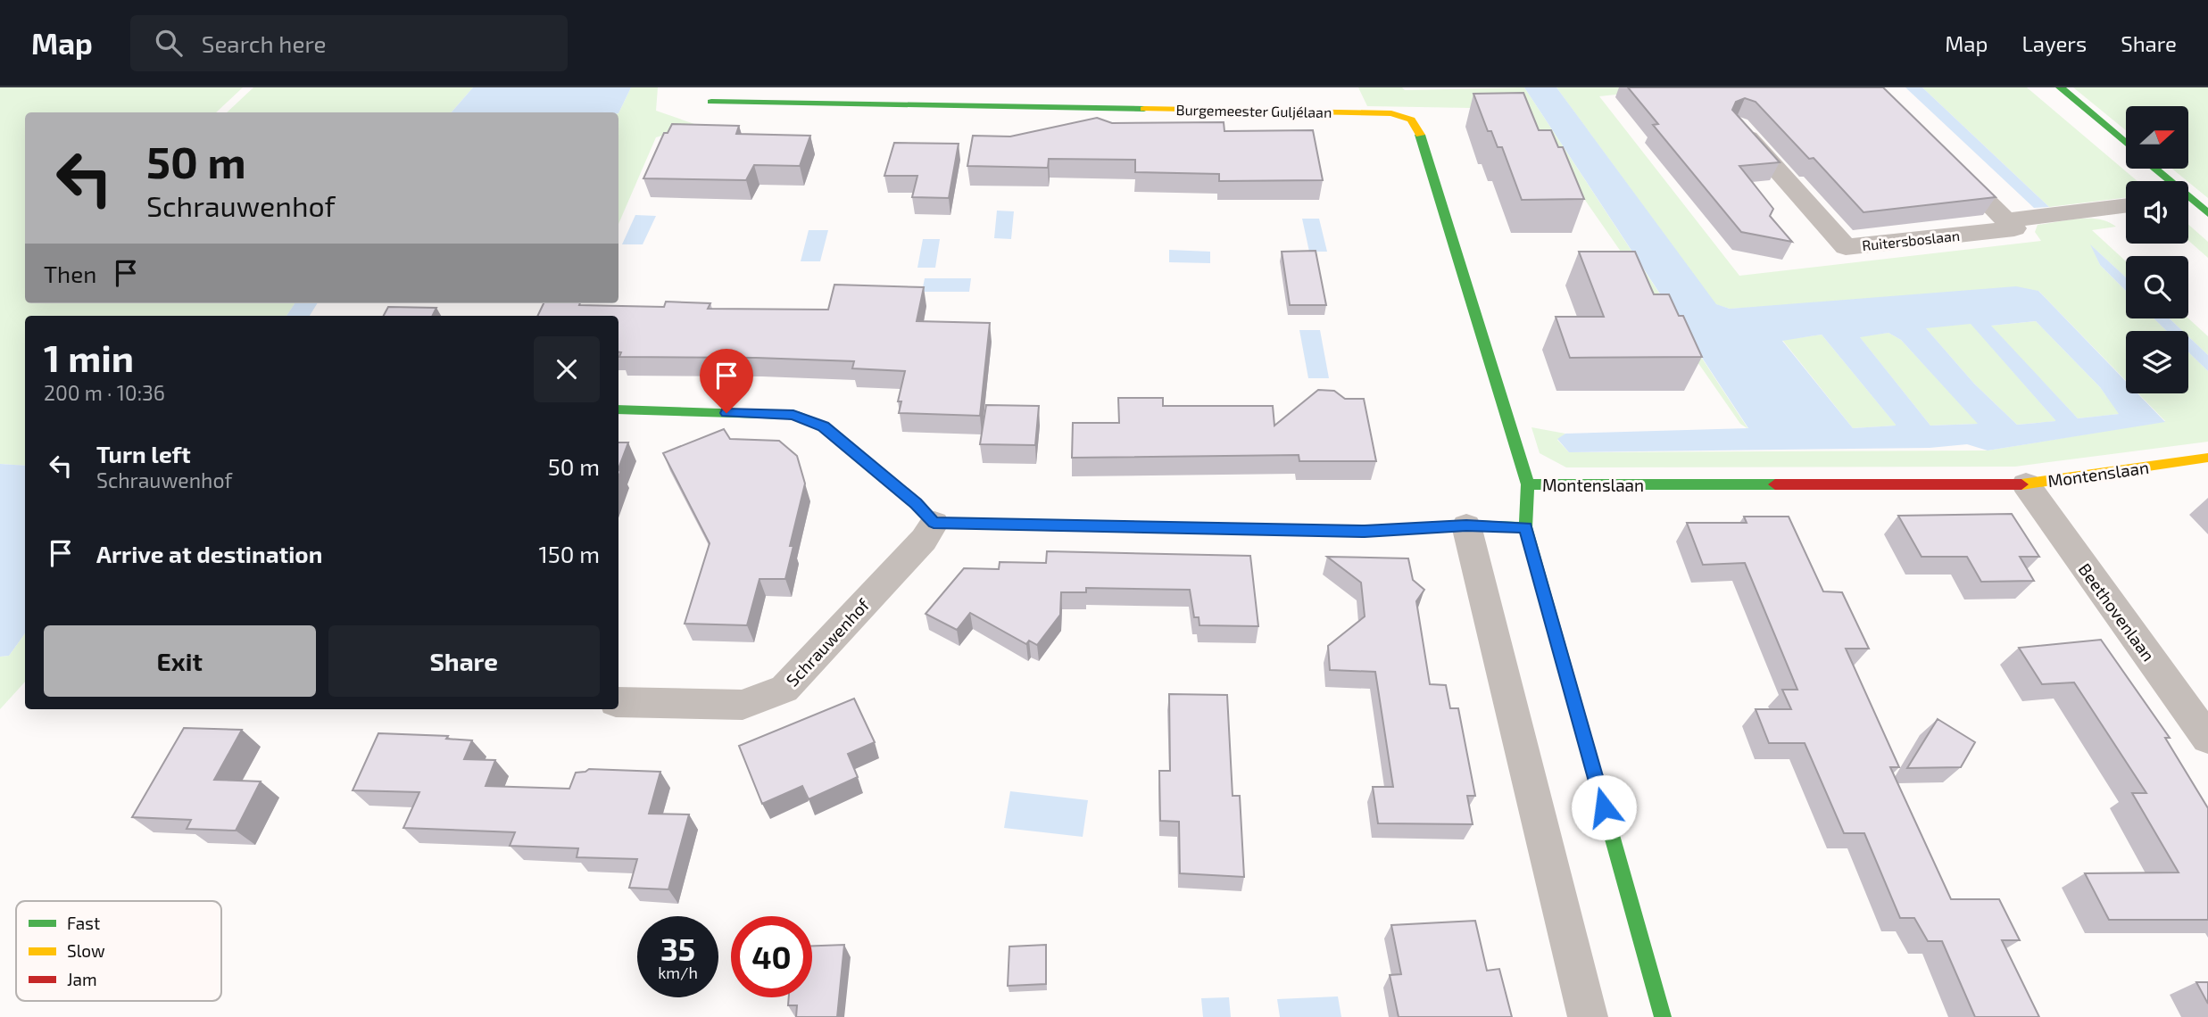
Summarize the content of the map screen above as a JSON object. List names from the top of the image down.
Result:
{
  "streets": {
    "street": [
      "Burgemeester Guljélaan",
      "Ruitersboslaan",
      "Montenslaan",
      "Beethovenlaan",
      "Schrauwenhof"
    ]
  },
  "crossings": [
    ["Burgemeester Guljélaan", "Montenslaan"],
    ["Montenslaan", "Beethovenlaan"]
  ],
  "legend": ["Fast", "Slow", "Jam"],
  "north": "right",
  "page": {
    "header": "Map",
    "search": "Search here",
    "nav": ["Map", "Layers", "Share"],
    "turn": ["50 m", "Schrauwenhof"],
    "then": "Then",
    "heading": ["1 min", "200 m · 10:36"],
    "list": [
      {
        "name": "Turn left",
        "note": "Schrauwenhof",
        "value": "50 m"
      },
      {
        "name": "Arrive at destination",
        "value": "150 m"
      }
    ],
    "buttons": ["Exit", "Share"],
    "speed": "35 km/h",
    "limit": "40"
  }
}
